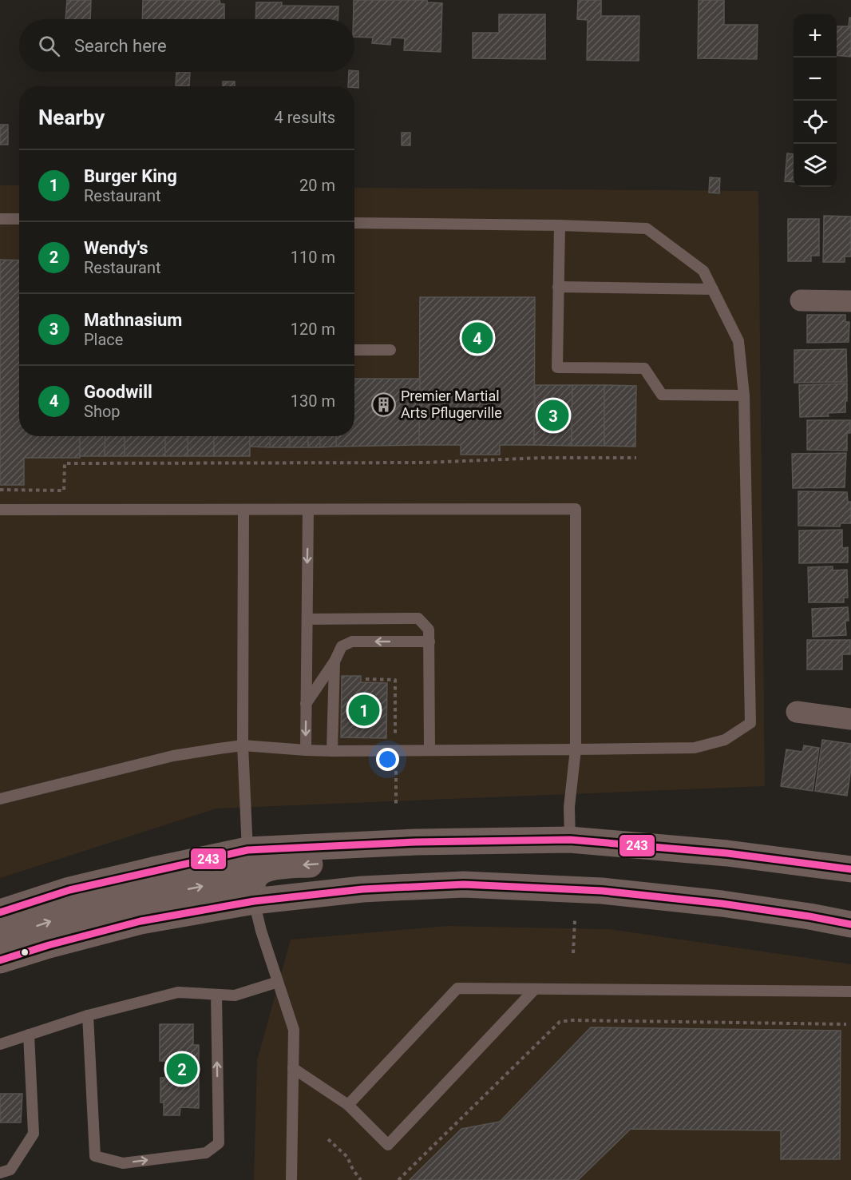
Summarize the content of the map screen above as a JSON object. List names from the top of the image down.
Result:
{
  "places": {
    "building": ["Premier Martial Arts Pflugerville"]
  },
  "lines": ["transit line 243"],
  "page": {
    "map_buttons": ["+", "−"],
    "search": "Search here",
    "heading": ["Nearby", "4 results"],
    "list": [
      {
        "mark": "1",
        "name": "Burger King",
        "note": "Restaurant",
        "value": "20 m"
      },
      {
        "mark": "2",
        "name": "Wendy's",
        "note": "Restaurant",
        "value": "110 m"
      },
      {
        "mark": "3",
        "name": "Mathnasium",
        "note": "Place",
        "value": "120 m"
      },
      {
        "mark": "4",
        "name": "Goodwill",
        "note": "Shop",
        "value": "130 m"
      }
    ],
    "pins": [
      "4",
      "3",
      "1",
      "2"
    ]
  }
}
